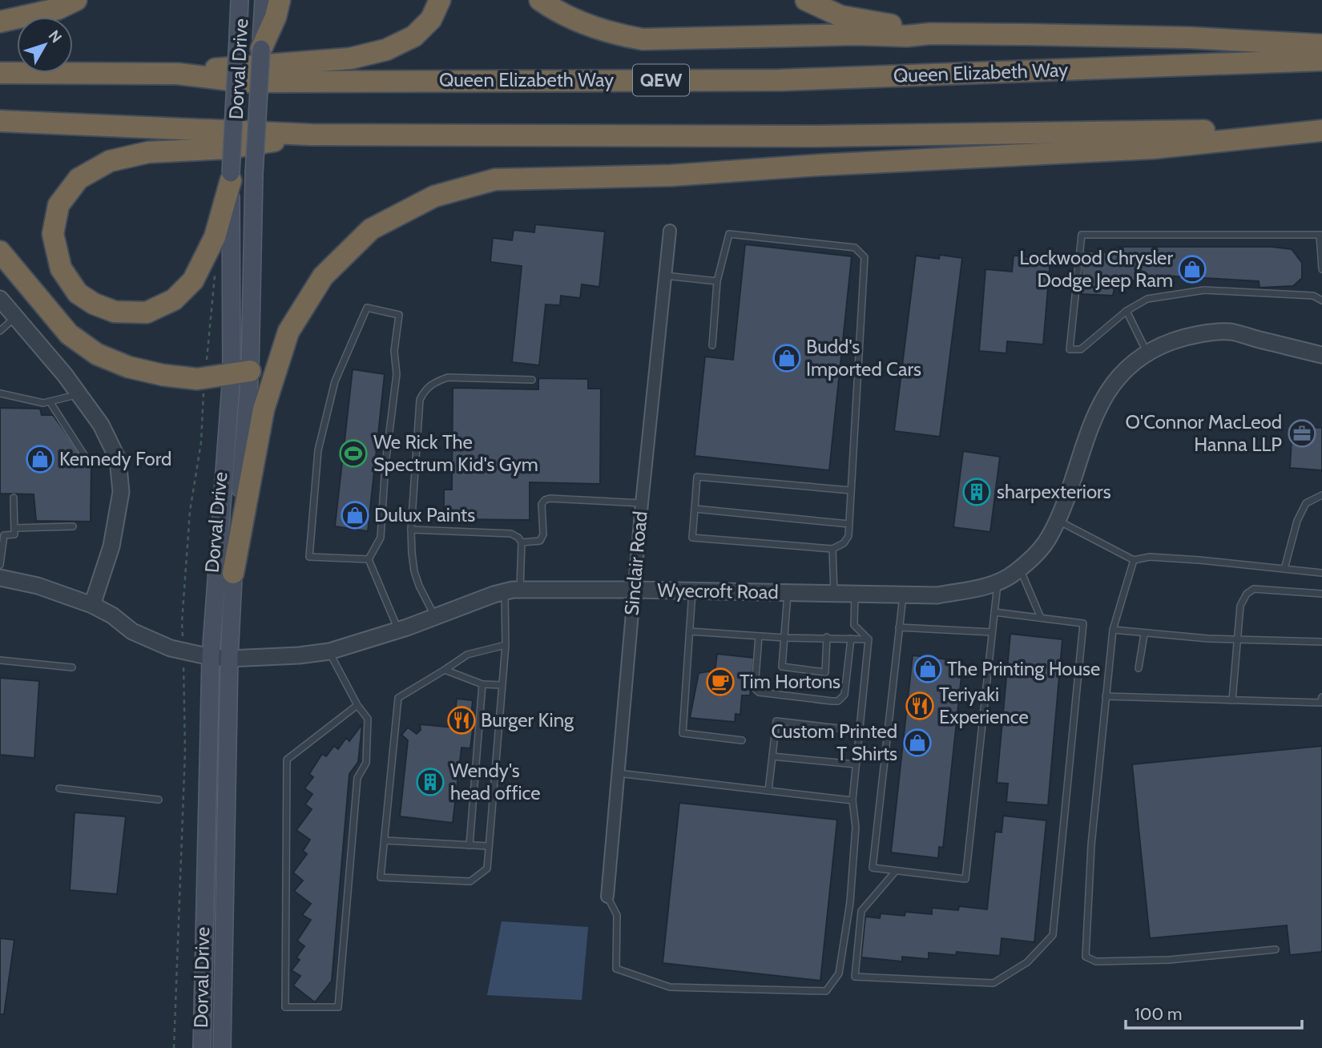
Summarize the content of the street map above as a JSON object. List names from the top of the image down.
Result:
{
  "streets": {
    "highway": ["Queen Elizabeth Way", "QEW"],
    "main road": ["Dorval Drive"],
    "street": ["Sinclair Road", "Wyecroft Road"]
  },
  "crossings": [
    ["Dorval Drive", "Wyecroft Road"],
    ["Sinclair Road", "Wyecroft Road"]
  ],
  "places": {
    "shop": [
      "Lockwood Chrysler Dodge Jeep Ram",
      "Budd's Imported Cars",
      "Kennedy Ford",
      "Dulux Paints",
      "The Printing House",
      "Custom Printed T Shirts"
    ],
    "office": ["O'Connor MacLeod Hanna LLP"],
    "sports": ["We Rick The Spectrum Kid's Gym"],
    "building": ["sharpexteriors", "Wendy's head office"],
    "cafe": ["Tim Hortons"],
    "restaurant": ["Teriyaki Experience", "Burger King"]
  },
  "scale_bar": "100 m",
  "north": "top right"
}
